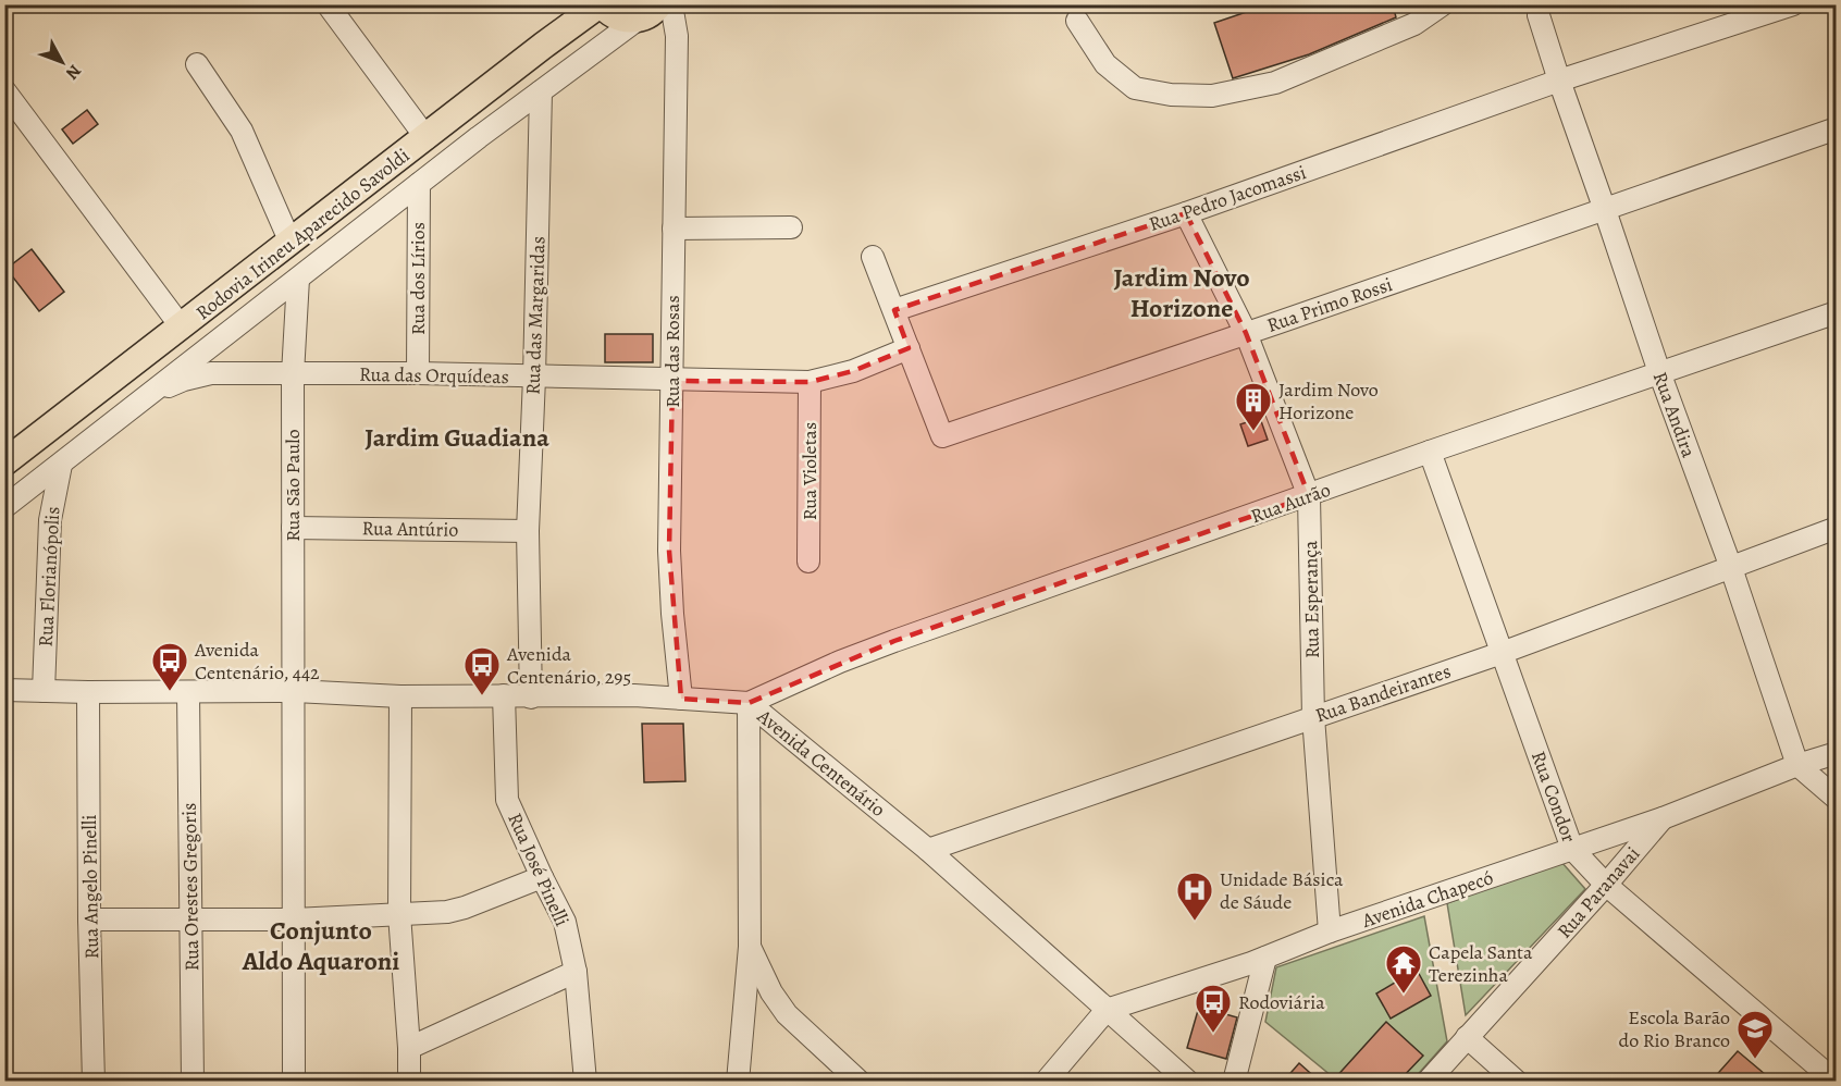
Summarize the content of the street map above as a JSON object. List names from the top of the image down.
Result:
{
  "streets": {
    "main road": ["Rodovia Irineu Aparecido Savoldi"],
    "street": [
      "Rua Pedro Jacomassi",
      "Rua dos Lírios",
      "Rua Primo Rossi",
      "Rua das Margaridas",
      "Rua das Rosas",
      "Rua das Orquídeas",
      "Rua Andira",
      "Rua Violetas",
      "Rua São Paulo",
      "Rua Aurão",
      "Rua Antúrio",
      "Rua Florianópolis",
      "Rua Esperança",
      "Rua Bandeirantes",
      "Avenida Centenário",
      "Rua Condor",
      "Rua José Pinelli",
      "Rua Angelo Pinelli",
      "Rua Orestes Gregoris",
      "Rua Paranavai",
      "Avenida Chapecó"
    ]
  },
  "crossings": [
    ["Rua Pedro Jacomassi", "Rua Andira"],
    ["Rua Pedro Jacomassi", "Rua Esperança"],
    ["Rua dos Lírios", "Rua das Orquídeas"],
    ["Rua Primo Rossi", "Rua das Orquídeas"],
    ["Rua Primo Rossi", "Rua Andira"],
    ["Rua Primo Rossi", "Rua Esperança"],
    ["Rua das Margaridas", "Rua das Orquídeas"],
    ["Rua das Margaridas", "Rua Antúrio"],
    ["Rua das Margaridas", "Avenida Centenário"],
    ["Rua das Rosas", "Rua das Orquídeas"],
    ["Rua das Rosas", "Avenida Centenário"],
    ["Rua das Orquídeas", "Rua Violetas"],
    ["Rua das Orquídeas", "Rua São Paulo"],
    ["Rua Andira", "Rua Aurão"],
    ["Rua Andira", "Rua Bandeirantes"],
    ["Rua Andira", "Avenida Chapecó"],
    ["Rua São Paulo", "Rua Antúrio"],
    ["Rua São Paulo", "Avenida Centenário"],
    ["Rua Aurão", "Rua Esperança"],
    ["Rua Aurão", "Avenida Centenário"],
    ["Rua Aurão", "Rua Condor"],
    ["Rua Florianópolis", "Avenida Centenário"],
    ["Rua Esperança", "Rua Bandeirantes"],
    ["Rua Esperança", "Avenida Chapecó"],
    ["Rua Bandeirantes", "Avenida Centenário"],
    ["Rua Bandeirantes", "Rua Condor"],
    ["Avenida Centenário", "Rua José Pinelli"],
    ["Avenida Centenário", "Rua Angelo Pinelli"],
    ["Avenida Centenário", "Rua Orestes Gregoris"],
    ["Avenida Centenário", "Avenida Chapecó"],
    ["Rua Condor", "Rua Paranavai"],
    ["Rua Condor", "Avenida Chapecó"],
    ["Rua Paranavai", "Avenida Chapecó"]
  ],
  "districts": ["Jardim Novo Horizone", "Jardim Guadiana", "Conjunto Aldo Aquaroni"],
  "places": {
    "building": ["Jardim Novo Horizone"],
    "bus stop": ["Avenida Centenário, 442", "Avenida Centenário, 295", "Rodoviária"],
    "hospital": ["Unidade Básica de Sáude"],
    "temple": ["Capela Santa Terezinha"],
    "school or university": ["Escola Barão do Rio Branco"]
  },
  "north": "bottom right"
}
